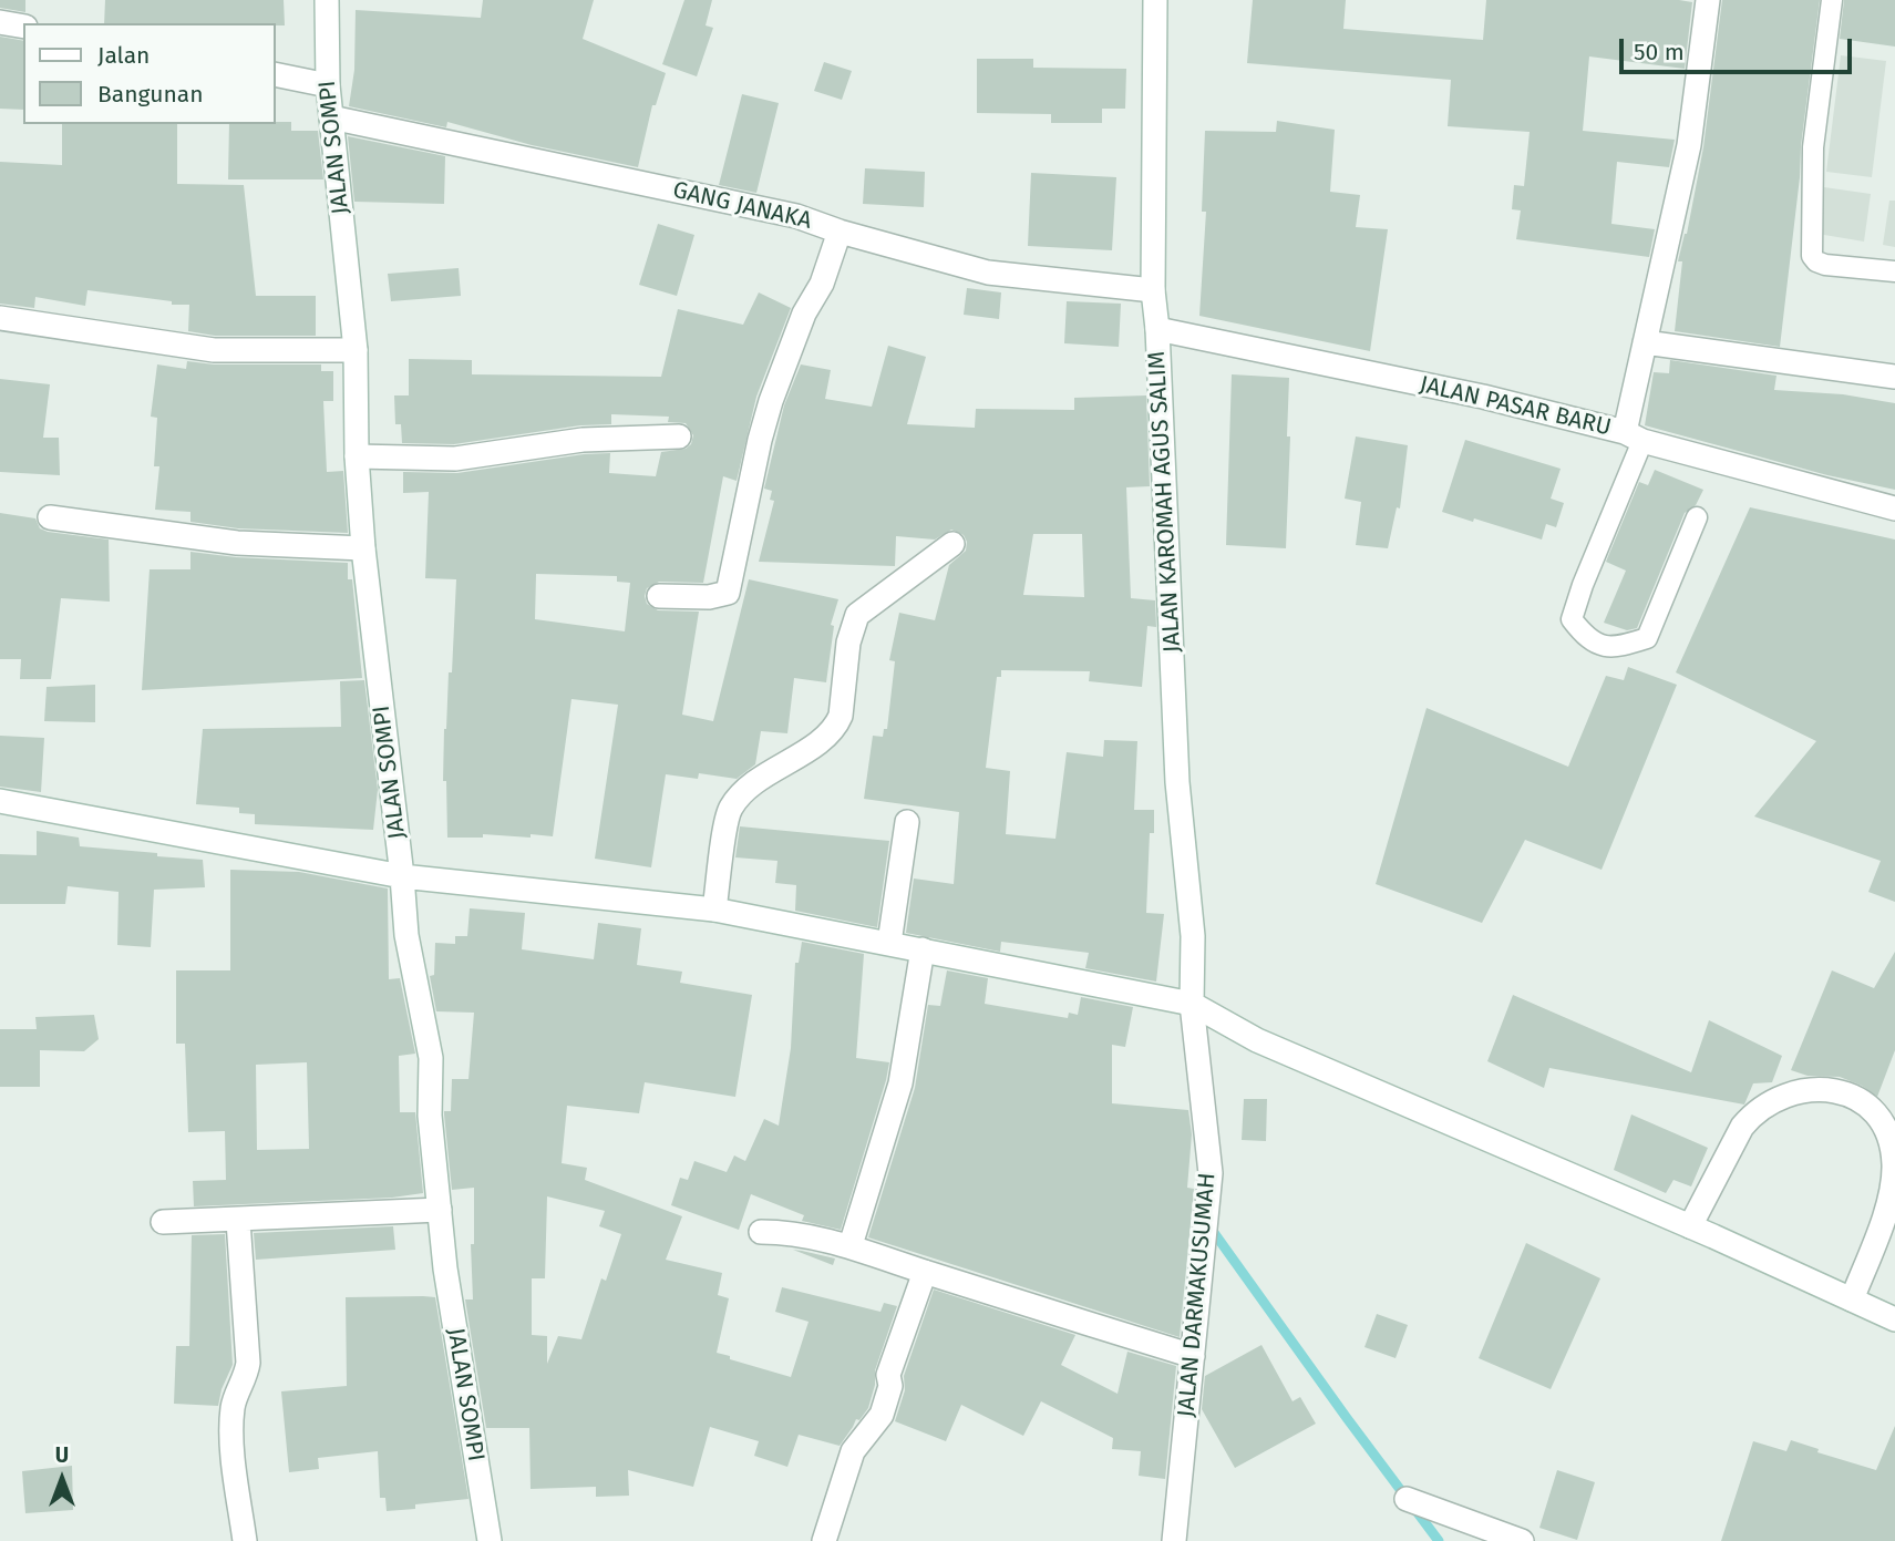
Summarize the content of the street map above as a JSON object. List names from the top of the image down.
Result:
{
  "streets": {
    "street": [
      "JALAN SOMPI",
      "GANG JANAKA",
      "JALAN PASAR BARU",
      "JALAN KAROMAH AGUS SALIM",
      "JALAN DARMAKUSUMAH"
    ]
  },
  "crossings": [
    ["JALAN SOMPI", "GANG JANAKA"],
    ["GANG JANAKA", "JALAN KAROMAH AGUS SALIM"],
    ["JALAN PASAR BARU", "JALAN KAROMAH AGUS SALIM"],
    ["JALAN KAROMAH AGUS SALIM", "JALAN DARMAKUSUMAH"]
  ],
  "legend": ["Jalan", "Bangunan"],
  "scale_bar": "50 m",
  "north": "top"
}
